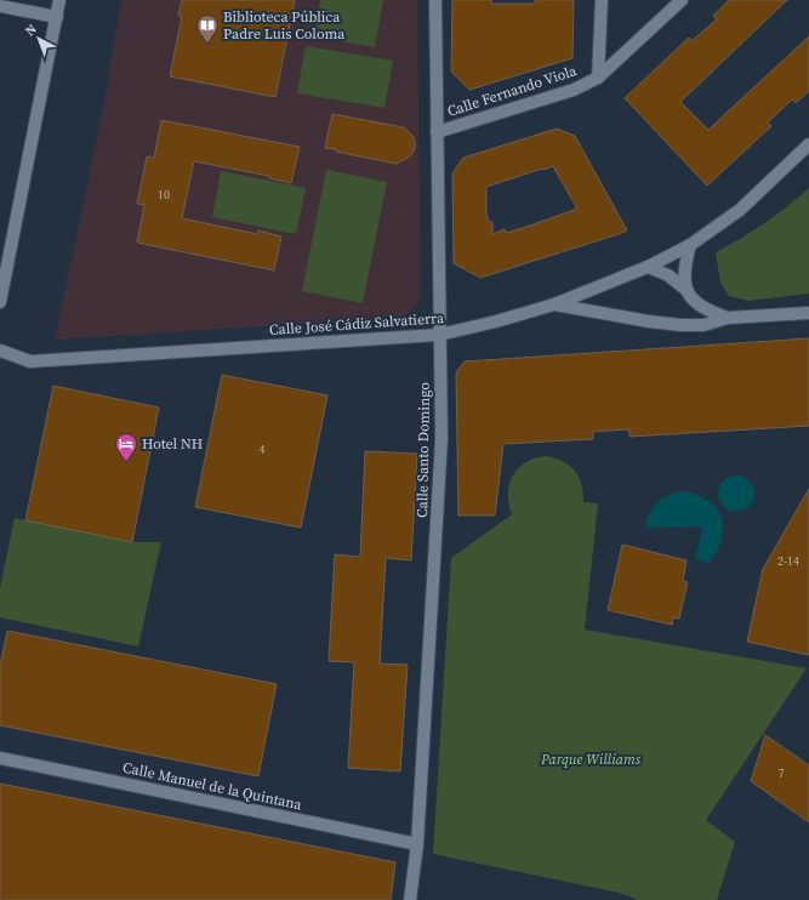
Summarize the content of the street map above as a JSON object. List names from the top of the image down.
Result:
{
  "streets": {
    "street": [
      "Calle Fernando Viola",
      "Calle José Cádiz Salvatierra",
      "Calle Santo Domingo",
      "Calle Manuel de la Quintana"
    ]
  },
  "crossings": [
    ["Calle Fernando Viola", "Calle Santo Domingo"],
    ["Calle José Cádiz Salvatierra", "Calle Santo Domingo"],
    ["Calle Santo Domingo", "Calle Manuel de la Quintana"]
  ],
  "parks": ["Parque Williams"],
  "places": {
    "library": ["Biblioteca Pública Padre Luis Coloma"],
    "hotel": ["Hotel NH"]
  },
  "house_numbers": [
    "10",
    "4",
    "2-14",
    "7"
  ],
  "north": "top left"
}
